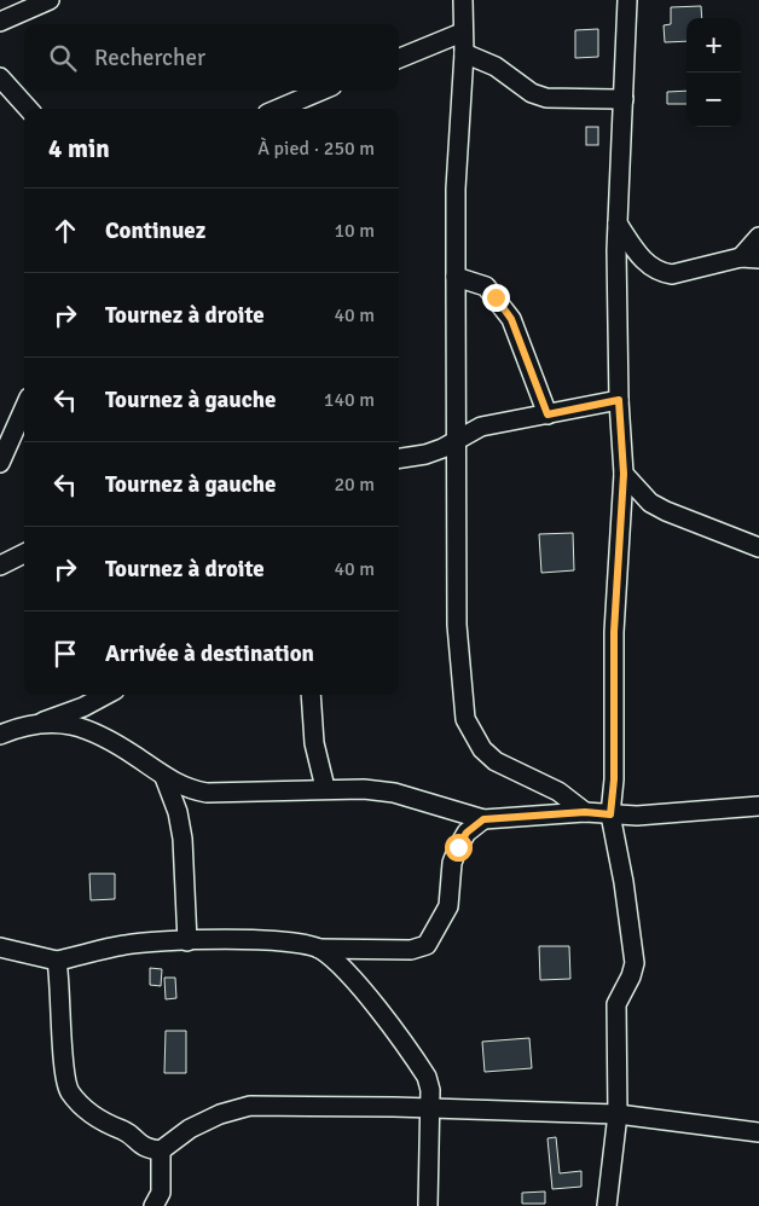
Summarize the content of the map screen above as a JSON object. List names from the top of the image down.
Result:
{
  "page": {
    "map_buttons": ["+", "−"],
    "search": "Rechercher",
    "heading": ["4 min", "À pied · 250 m"],
    "list": [
      ["Continuez", "10 m"],
      ["Tournez à droite", "40 m"],
      ["Tournez à gauche", "140 m"],
      ["Tournez à gauche", "20 m"],
      ["Tournez à droite", "40 m"],
      "Arrivée à destination"
    ]
  }
}
